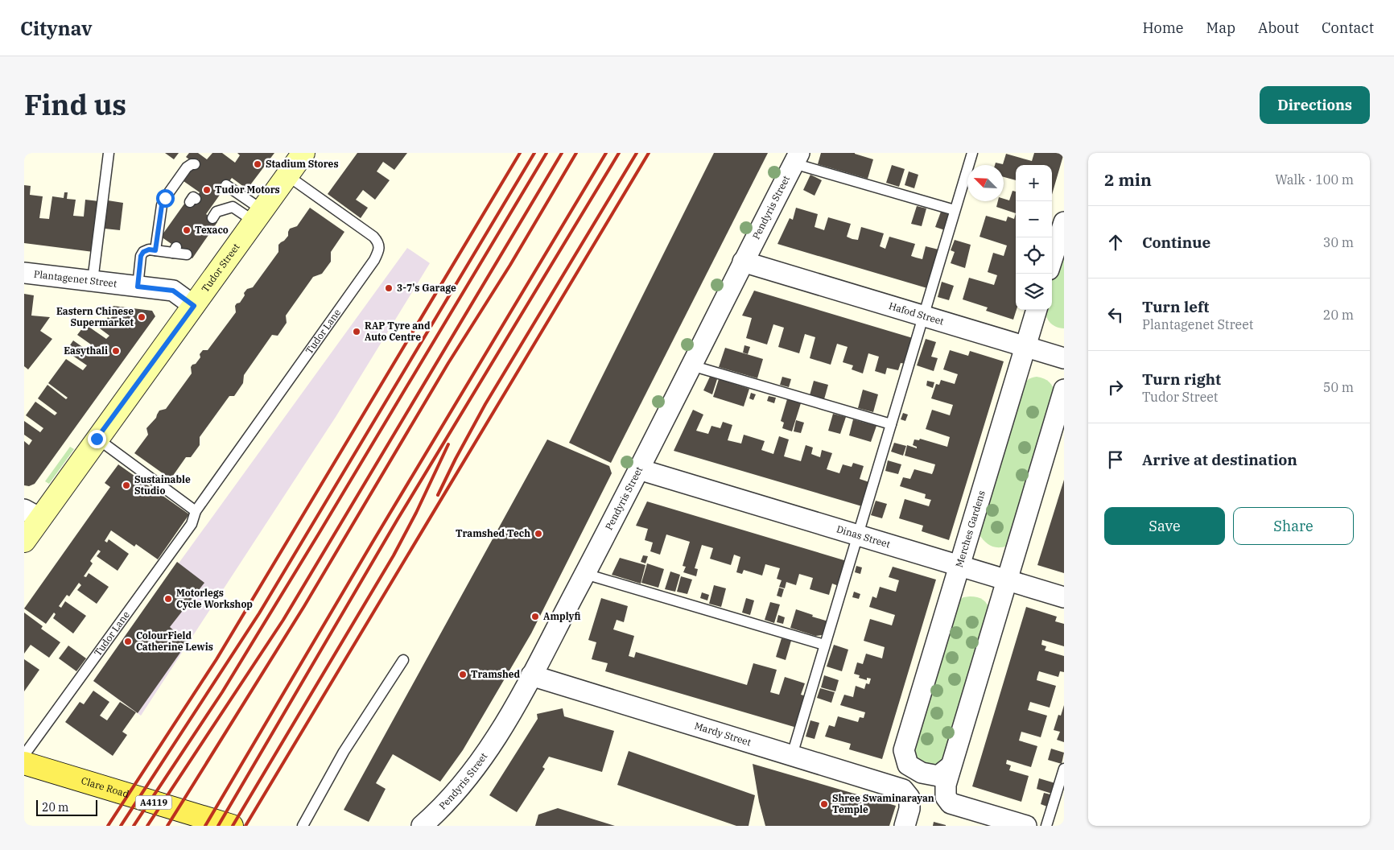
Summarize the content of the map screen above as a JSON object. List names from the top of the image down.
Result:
{
  "streets": {
    "main road": ["Clare Road", "A4119"],
    "street": [
      "Pendyris Street",
      "Tudor Street",
      "Plantagenet Street",
      "Hafod Street",
      "Merches Gardens",
      "Dinas Street",
      "Mardy Street"
    ],
    "lane": ["Tudor Lane"]
  },
  "crossings": [
    ["Pendyris Street", "Hafod Street"],
    ["Pendyris Street", "Dinas Street"],
    ["Pendyris Street", "Mardy Street"],
    ["Tudor Street", "Plantagenet Street"],
    ["Tudor Street", "Tudor Lane"],
    ["Hafod Street", "Merches Gardens"],
    ["Merches Gardens", "Dinas Street"]
  ],
  "places": [
    "Stadium Stores",
    "Tudor Motors",
    "Texaco",
    "3-7's Garage",
    "Eastern Chinese Supermarket",
    "RAP Tyre and Auto Centre",
    "Easythali",
    "Sustainable Studio",
    "Tramshed Tech",
    "Motorlegs Cycle Workshop",
    "Amplyfi",
    "ColourField Catherine Lewis",
    "Tramshed",
    "Shree Swaminarayan Temple"
  ],
  "scale_bar": "20 m",
  "north": "top left",
  "page": {
    "header": "Citynav",
    "nav": [
      "Home",
      "Map",
      "About",
      "Contact"
    ],
    "title": "Find us",
    "buttons": [
      "Directions",
      ["Save", "Share"]
    ],
    "heading": ["2 min", "Walk · 100 m"],
    "map_buttons": ["+", "−"],
    "list": [
      ["Continue", "30 m"],
      ["Turn left", "Plantagenet Street", "20 m"],
      ["Turn right", "Tudor Street", "50 m"],
      "Arrive at destination"
    ],
    "scale": "20 m"
  }
}
